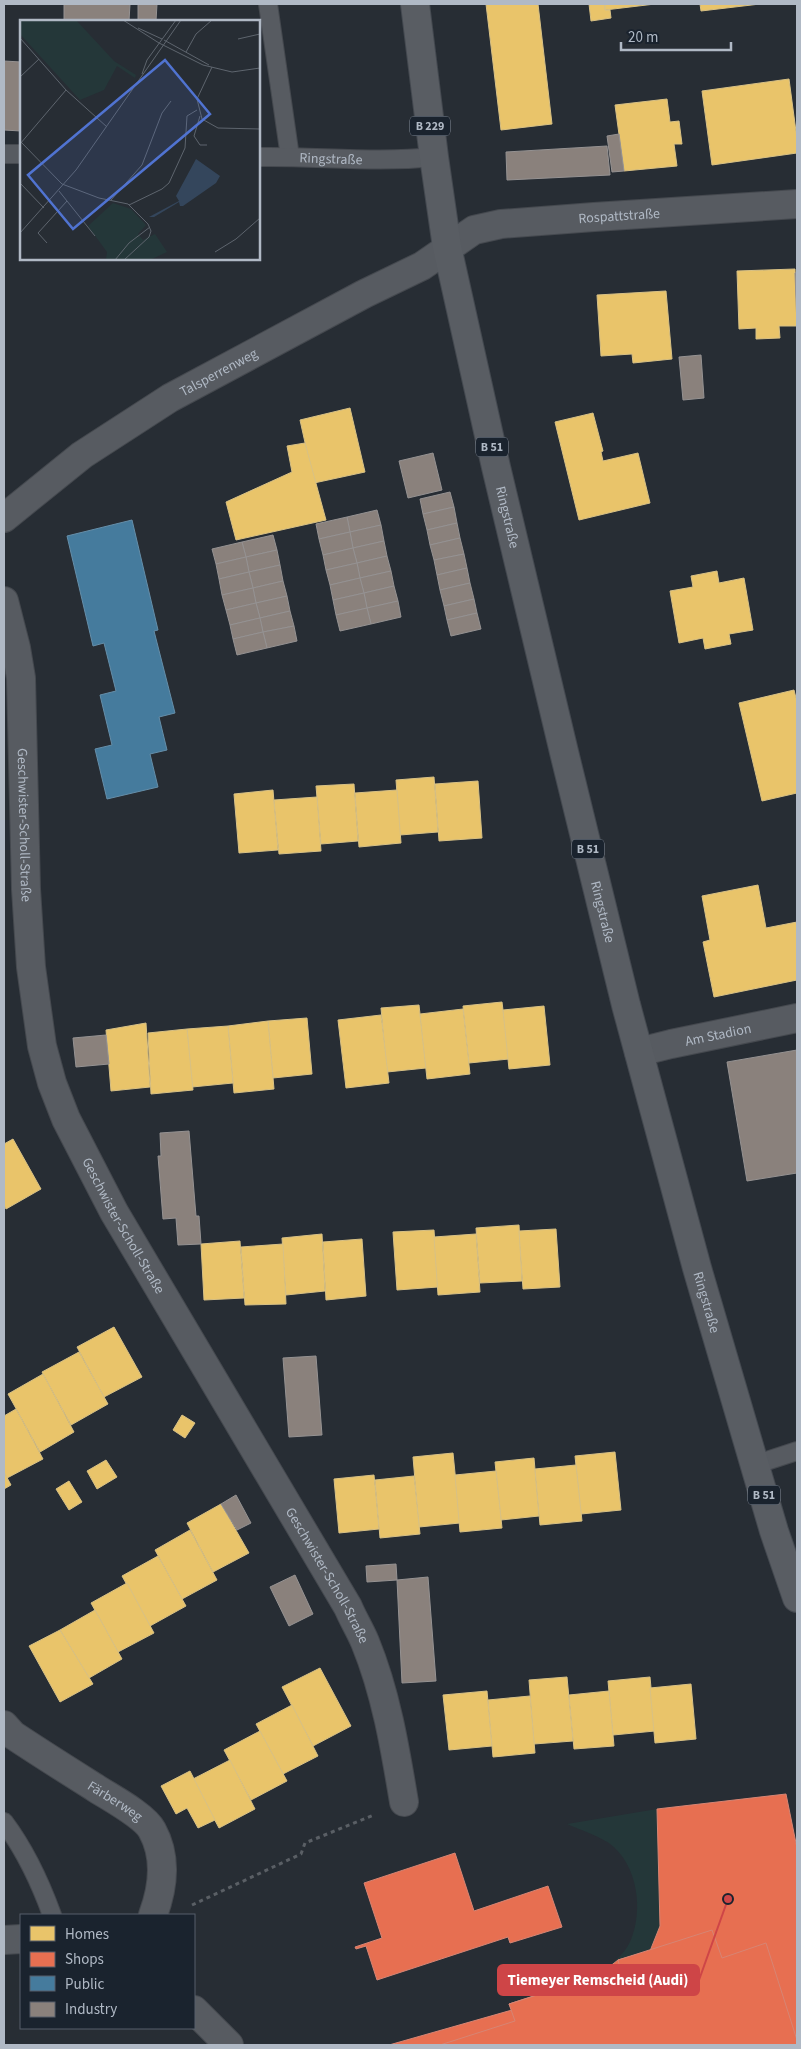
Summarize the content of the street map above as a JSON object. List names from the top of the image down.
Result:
{
  "streets": {
    "main road": ["B 229", "Ringstraße", "B 51"],
    "street": [
      "Rospattstraße",
      "Talsperrenweg",
      "Geschwister-Scholl-Straße",
      "Am Stadion",
      "Färberweg"
    ]
  },
  "crossings": [
    ["Ringstraße", "Rospattstraße"],
    ["Ringstraße", "Talsperrenweg"],
    ["Ringstraße", "Am Stadion"],
    ["Rospattstraße", "Talsperrenweg"]
  ],
  "places": ["Tiemeyer Remscheid (Audi)"],
  "legend": [
    "Homes",
    "Shops",
    "Public",
    "Industry"
  ],
  "scale_bar": "20 m"
}
